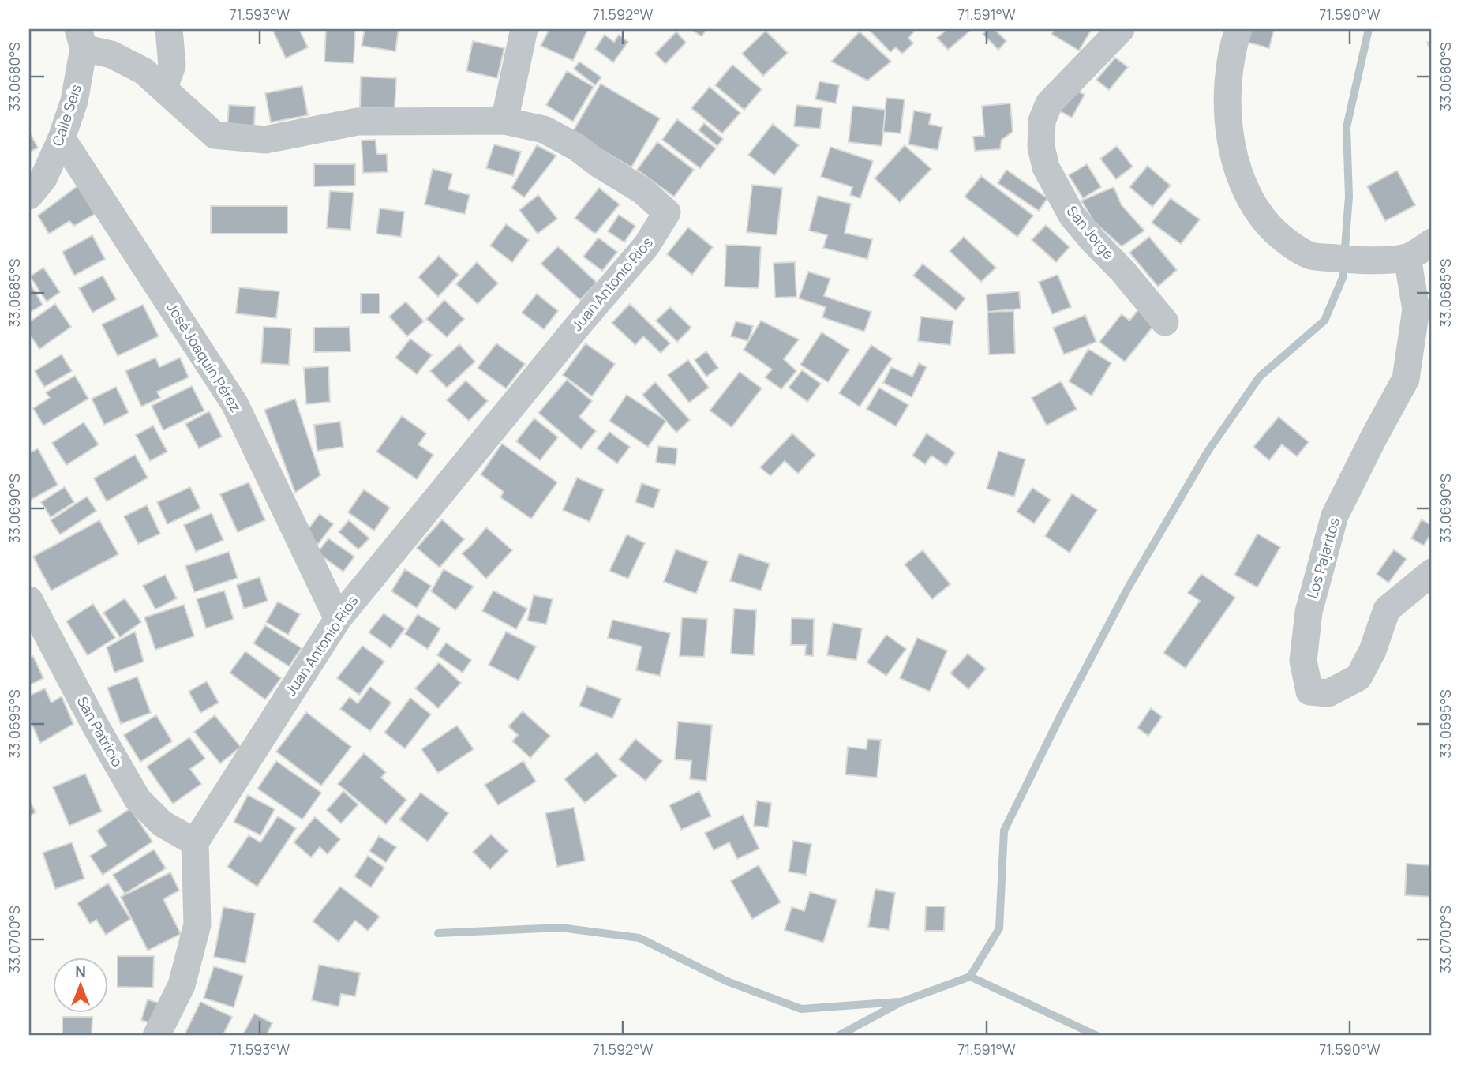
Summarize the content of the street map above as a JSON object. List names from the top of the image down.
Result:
{
  "streets": {
    "street": [
      "Calle Seis",
      "San Jorge",
      "Juan Antonio Ríos",
      "José Joaquín Pérez",
      "Los Pajaritos",
      "San Patricio"
    ]
  },
  "crossings": [
    ["Calle Seis", "Juan Antonio Ríos"],
    ["Calle Seis", "José Joaquín Pérez"],
    ["Juan Antonio Ríos", "José Joaquín Pérez"],
    ["Juan Antonio Ríos", "San Patricio"]
  ],
  "north": "top",
  "coordinates": [
    "71.593°W",
    "71.592°W",
    "71.591°W",
    "71.590°W",
    "33.0680°S",
    "33.0685°S",
    "33.0690°S",
    "33.0695°S",
    "33.0700°S"
  ]
}
